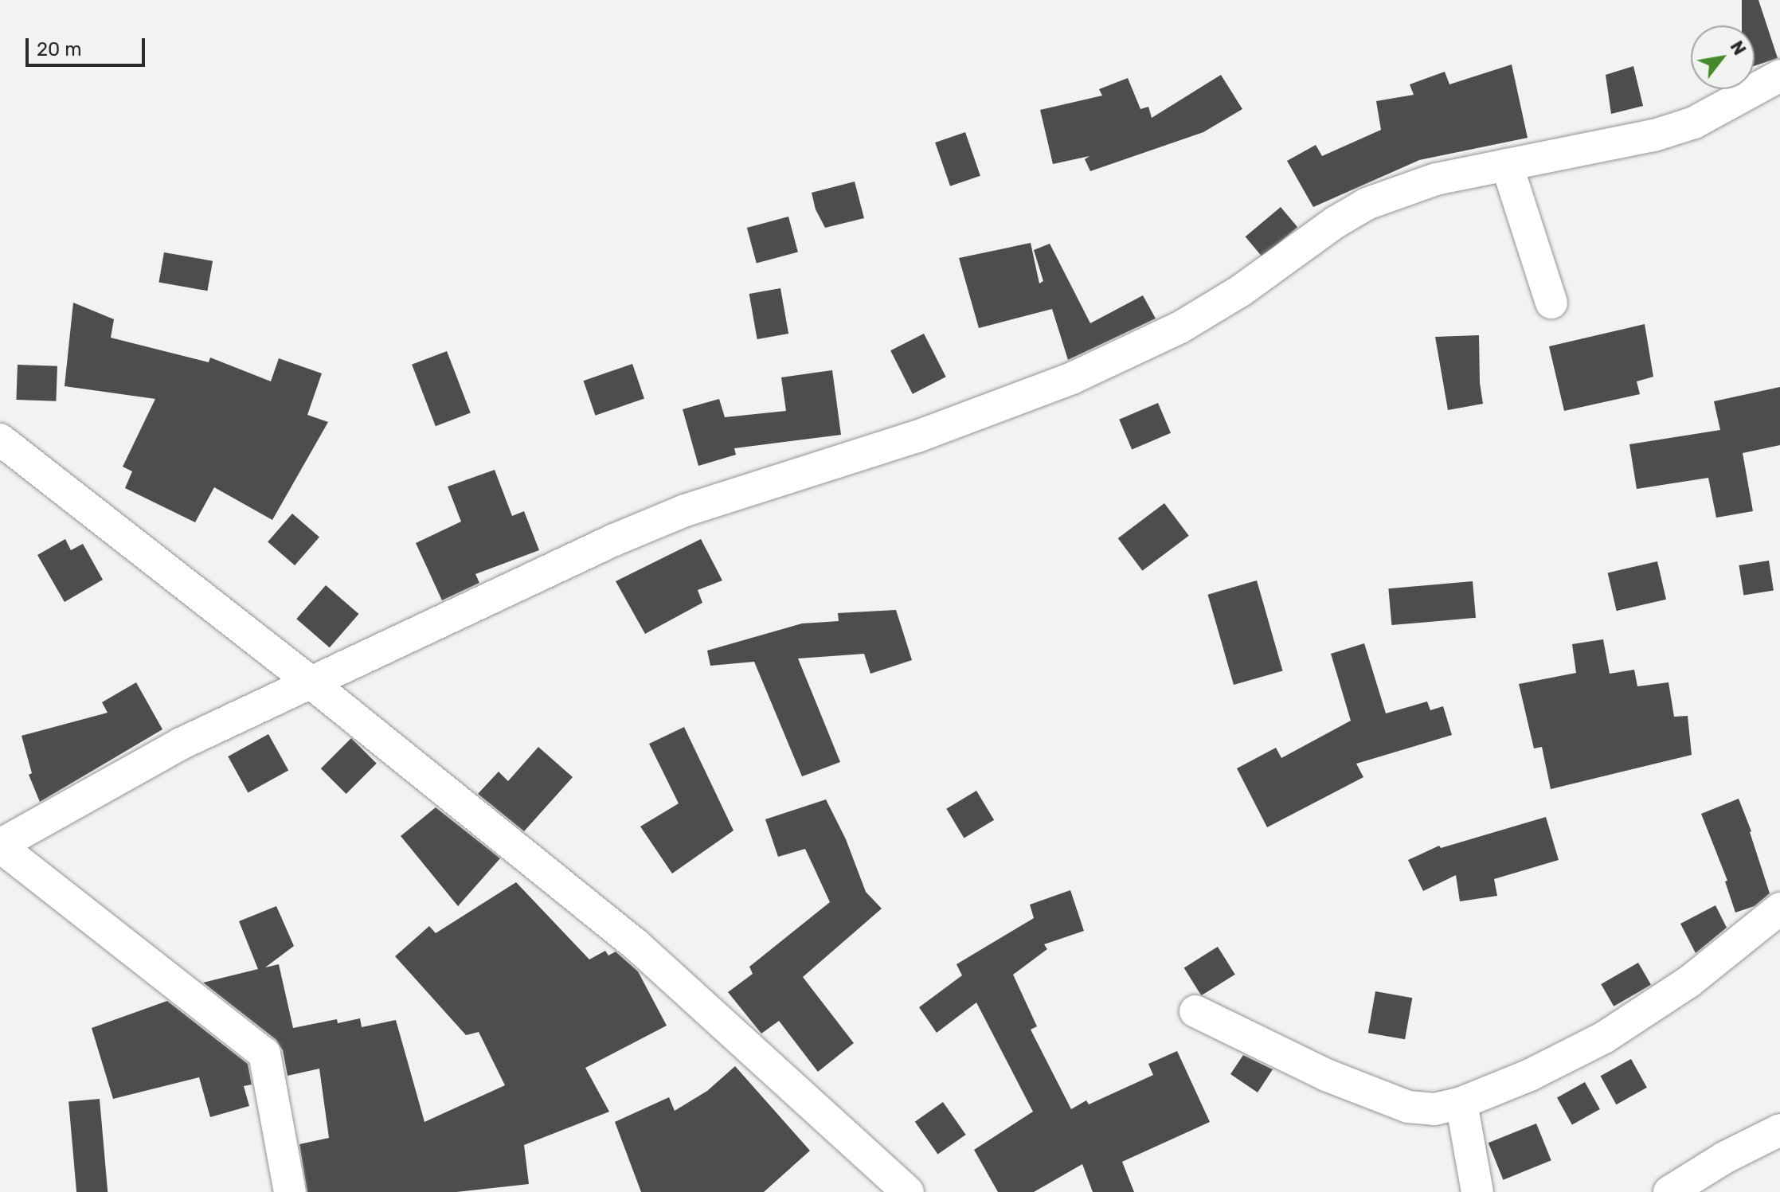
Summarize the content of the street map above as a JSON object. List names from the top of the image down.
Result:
{
  "scale_bar": "20 m",
  "north": "top right"
}
